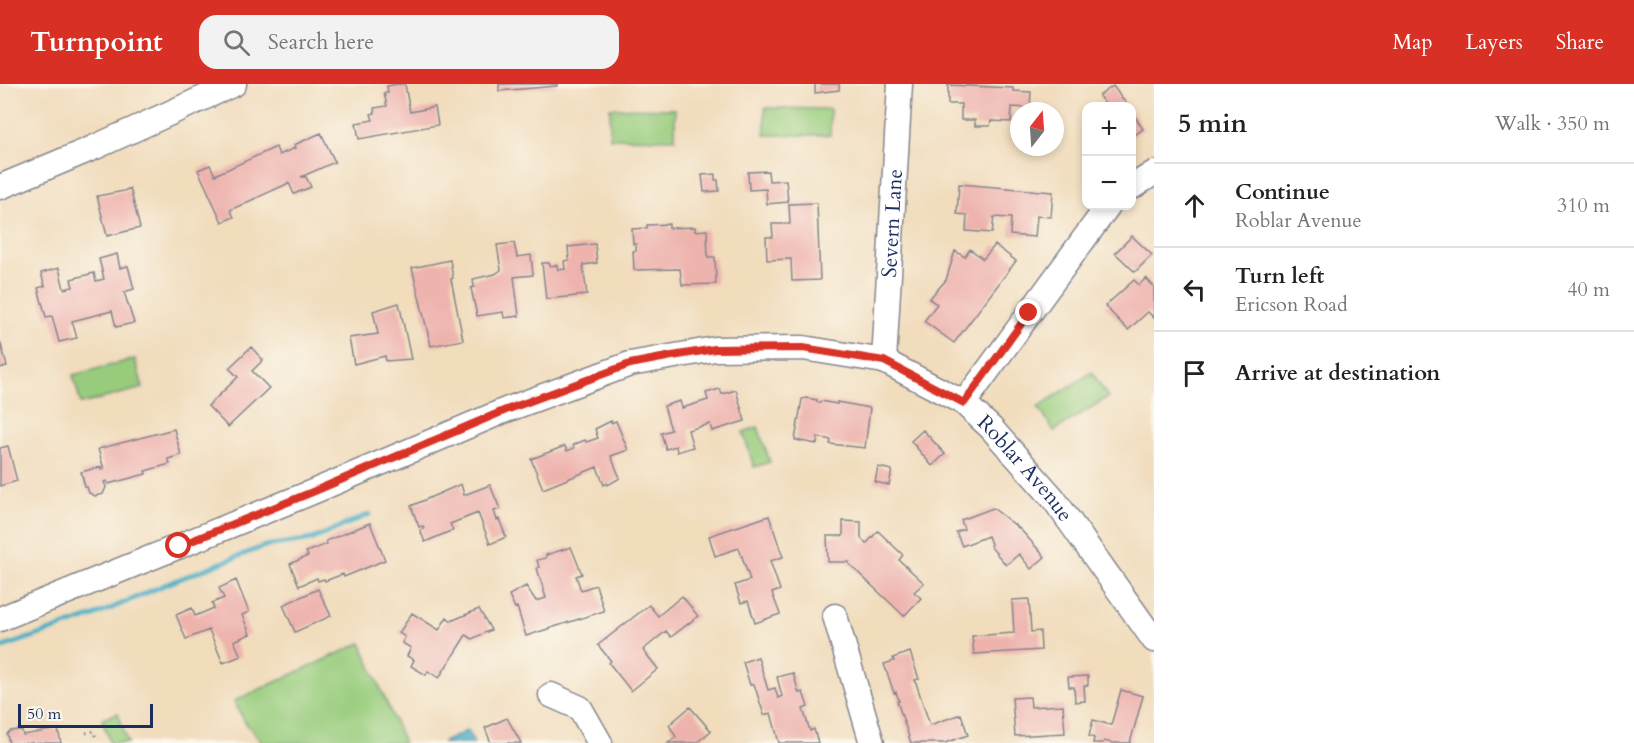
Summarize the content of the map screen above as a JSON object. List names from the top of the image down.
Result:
{
  "streets": {
    "street": ["Severn Lane", "Roblar Avenue"]
  },
  "crossings": [
    ["Severn Lane", "Roblar Avenue"]
  ],
  "scale_bar": "50 m",
  "north": "top",
  "page": {
    "header": "Turnpoint",
    "search": "Search here",
    "nav": ["Map", "Layers", "Share"],
    "heading": ["5 min", "Walk · 350 m"],
    "map_buttons": ["+", "−"],
    "list": [
      ["Continue", "Roblar Avenue", "310 m"],
      ["Turn left", "Ericson Road", "40 m"],
      "Arrive at destination"
    ],
    "scale": "50 m"
  }
}
